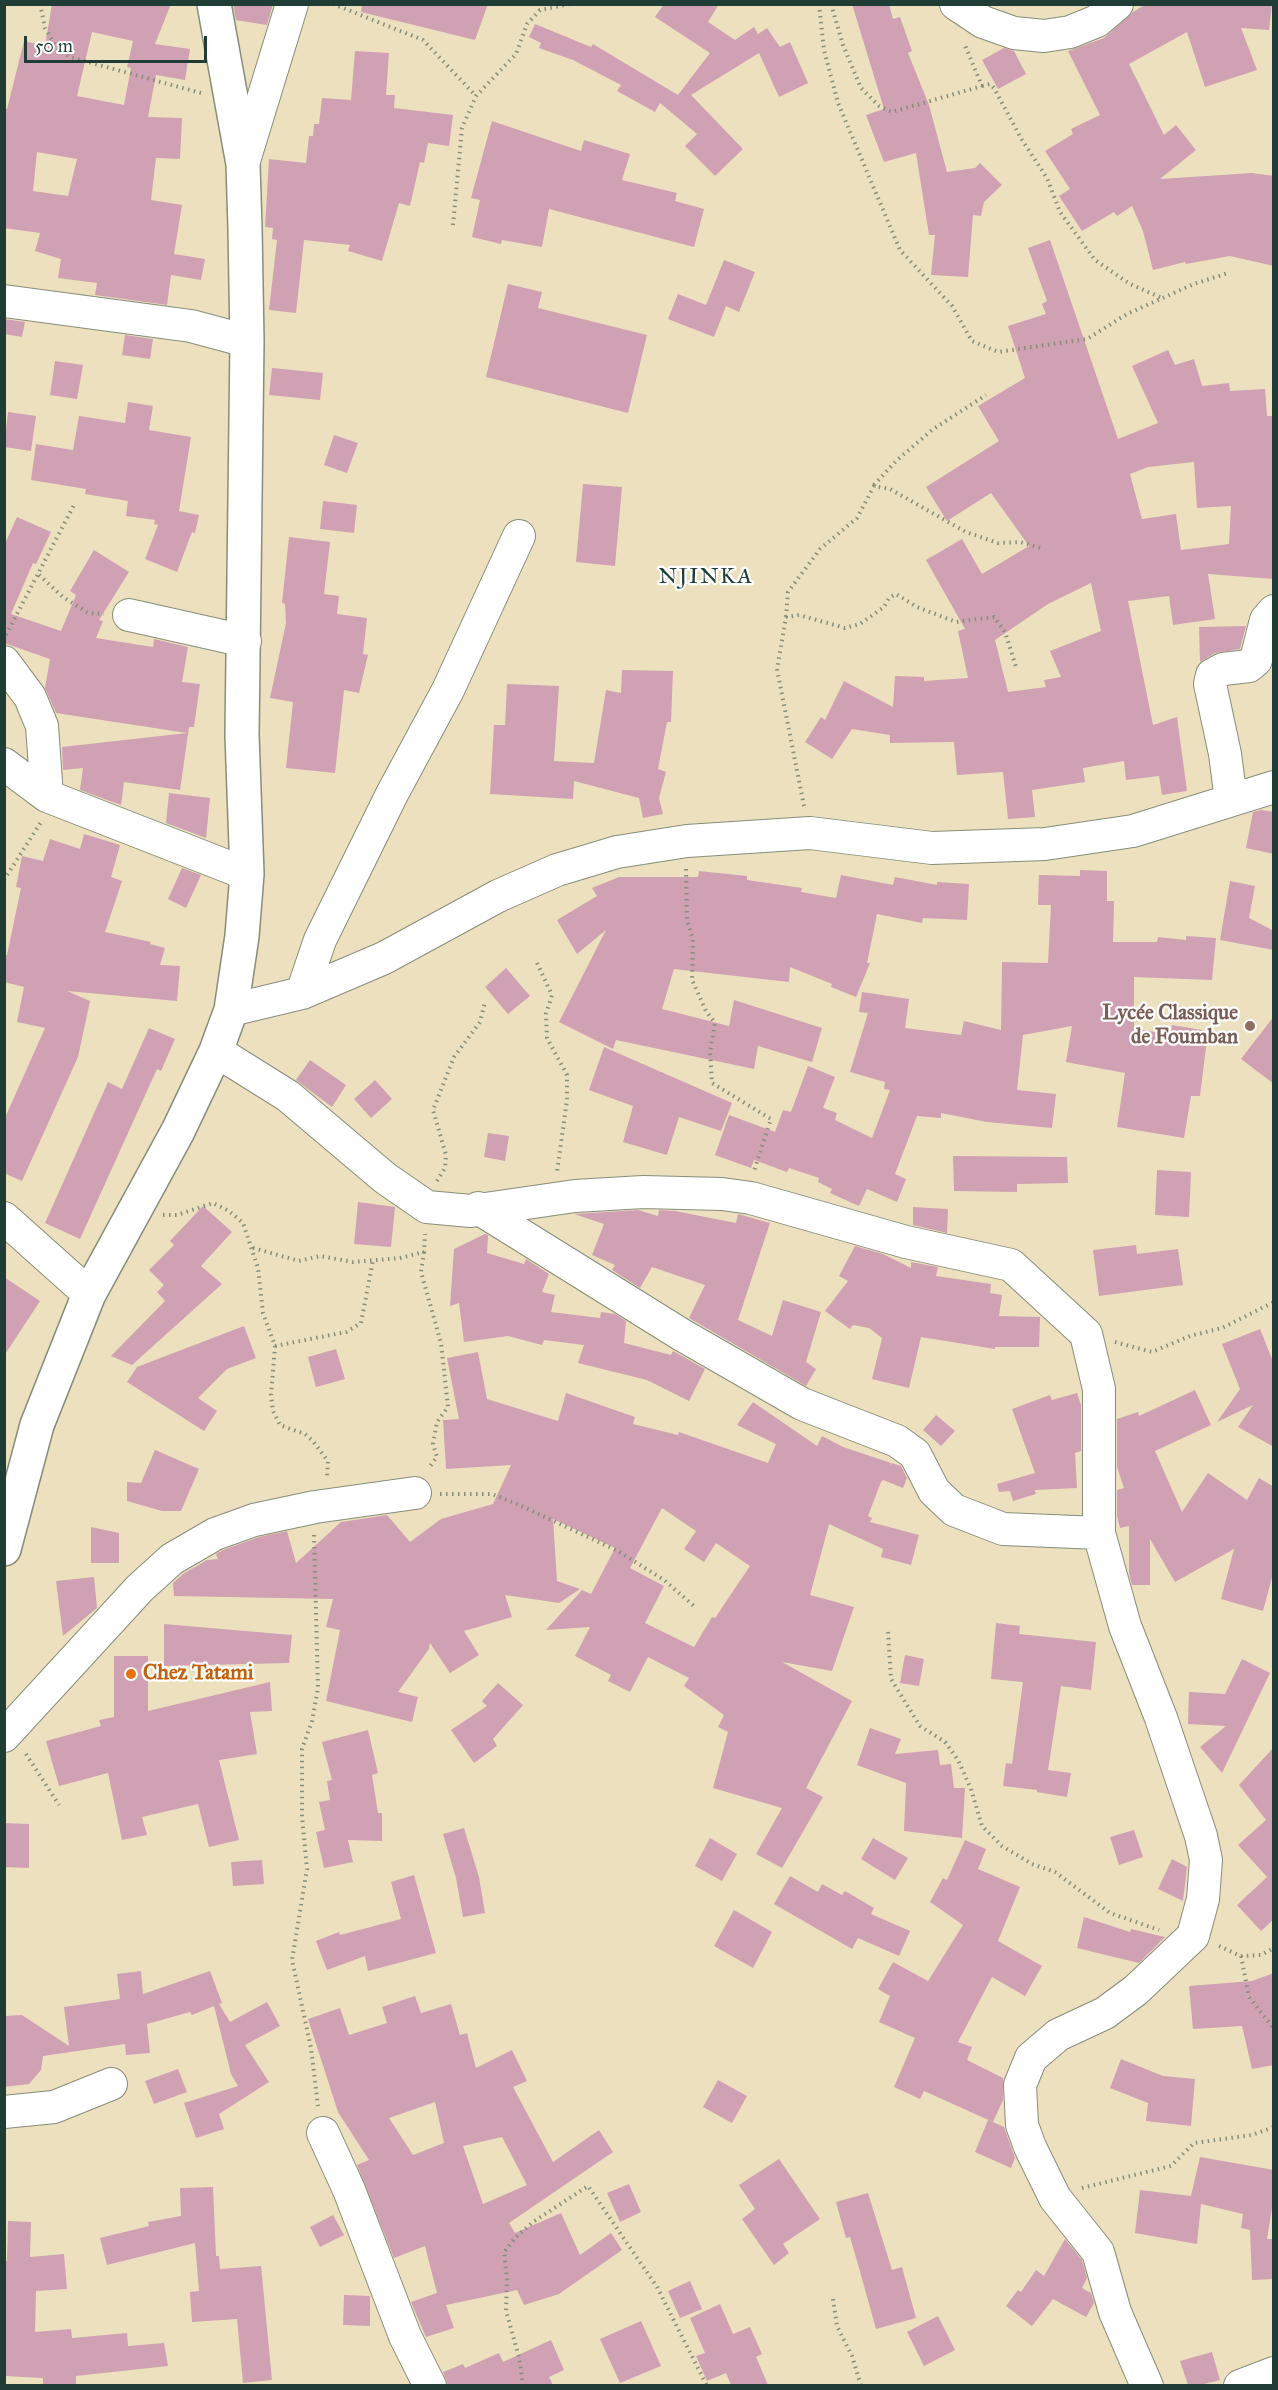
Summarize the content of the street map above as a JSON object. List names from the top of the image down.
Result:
{
  "districts": ["NJINKA"],
  "places": ["Lycée Classique de Foumban", "Chez Tatami"],
  "scale_bar": "50 m"
}
